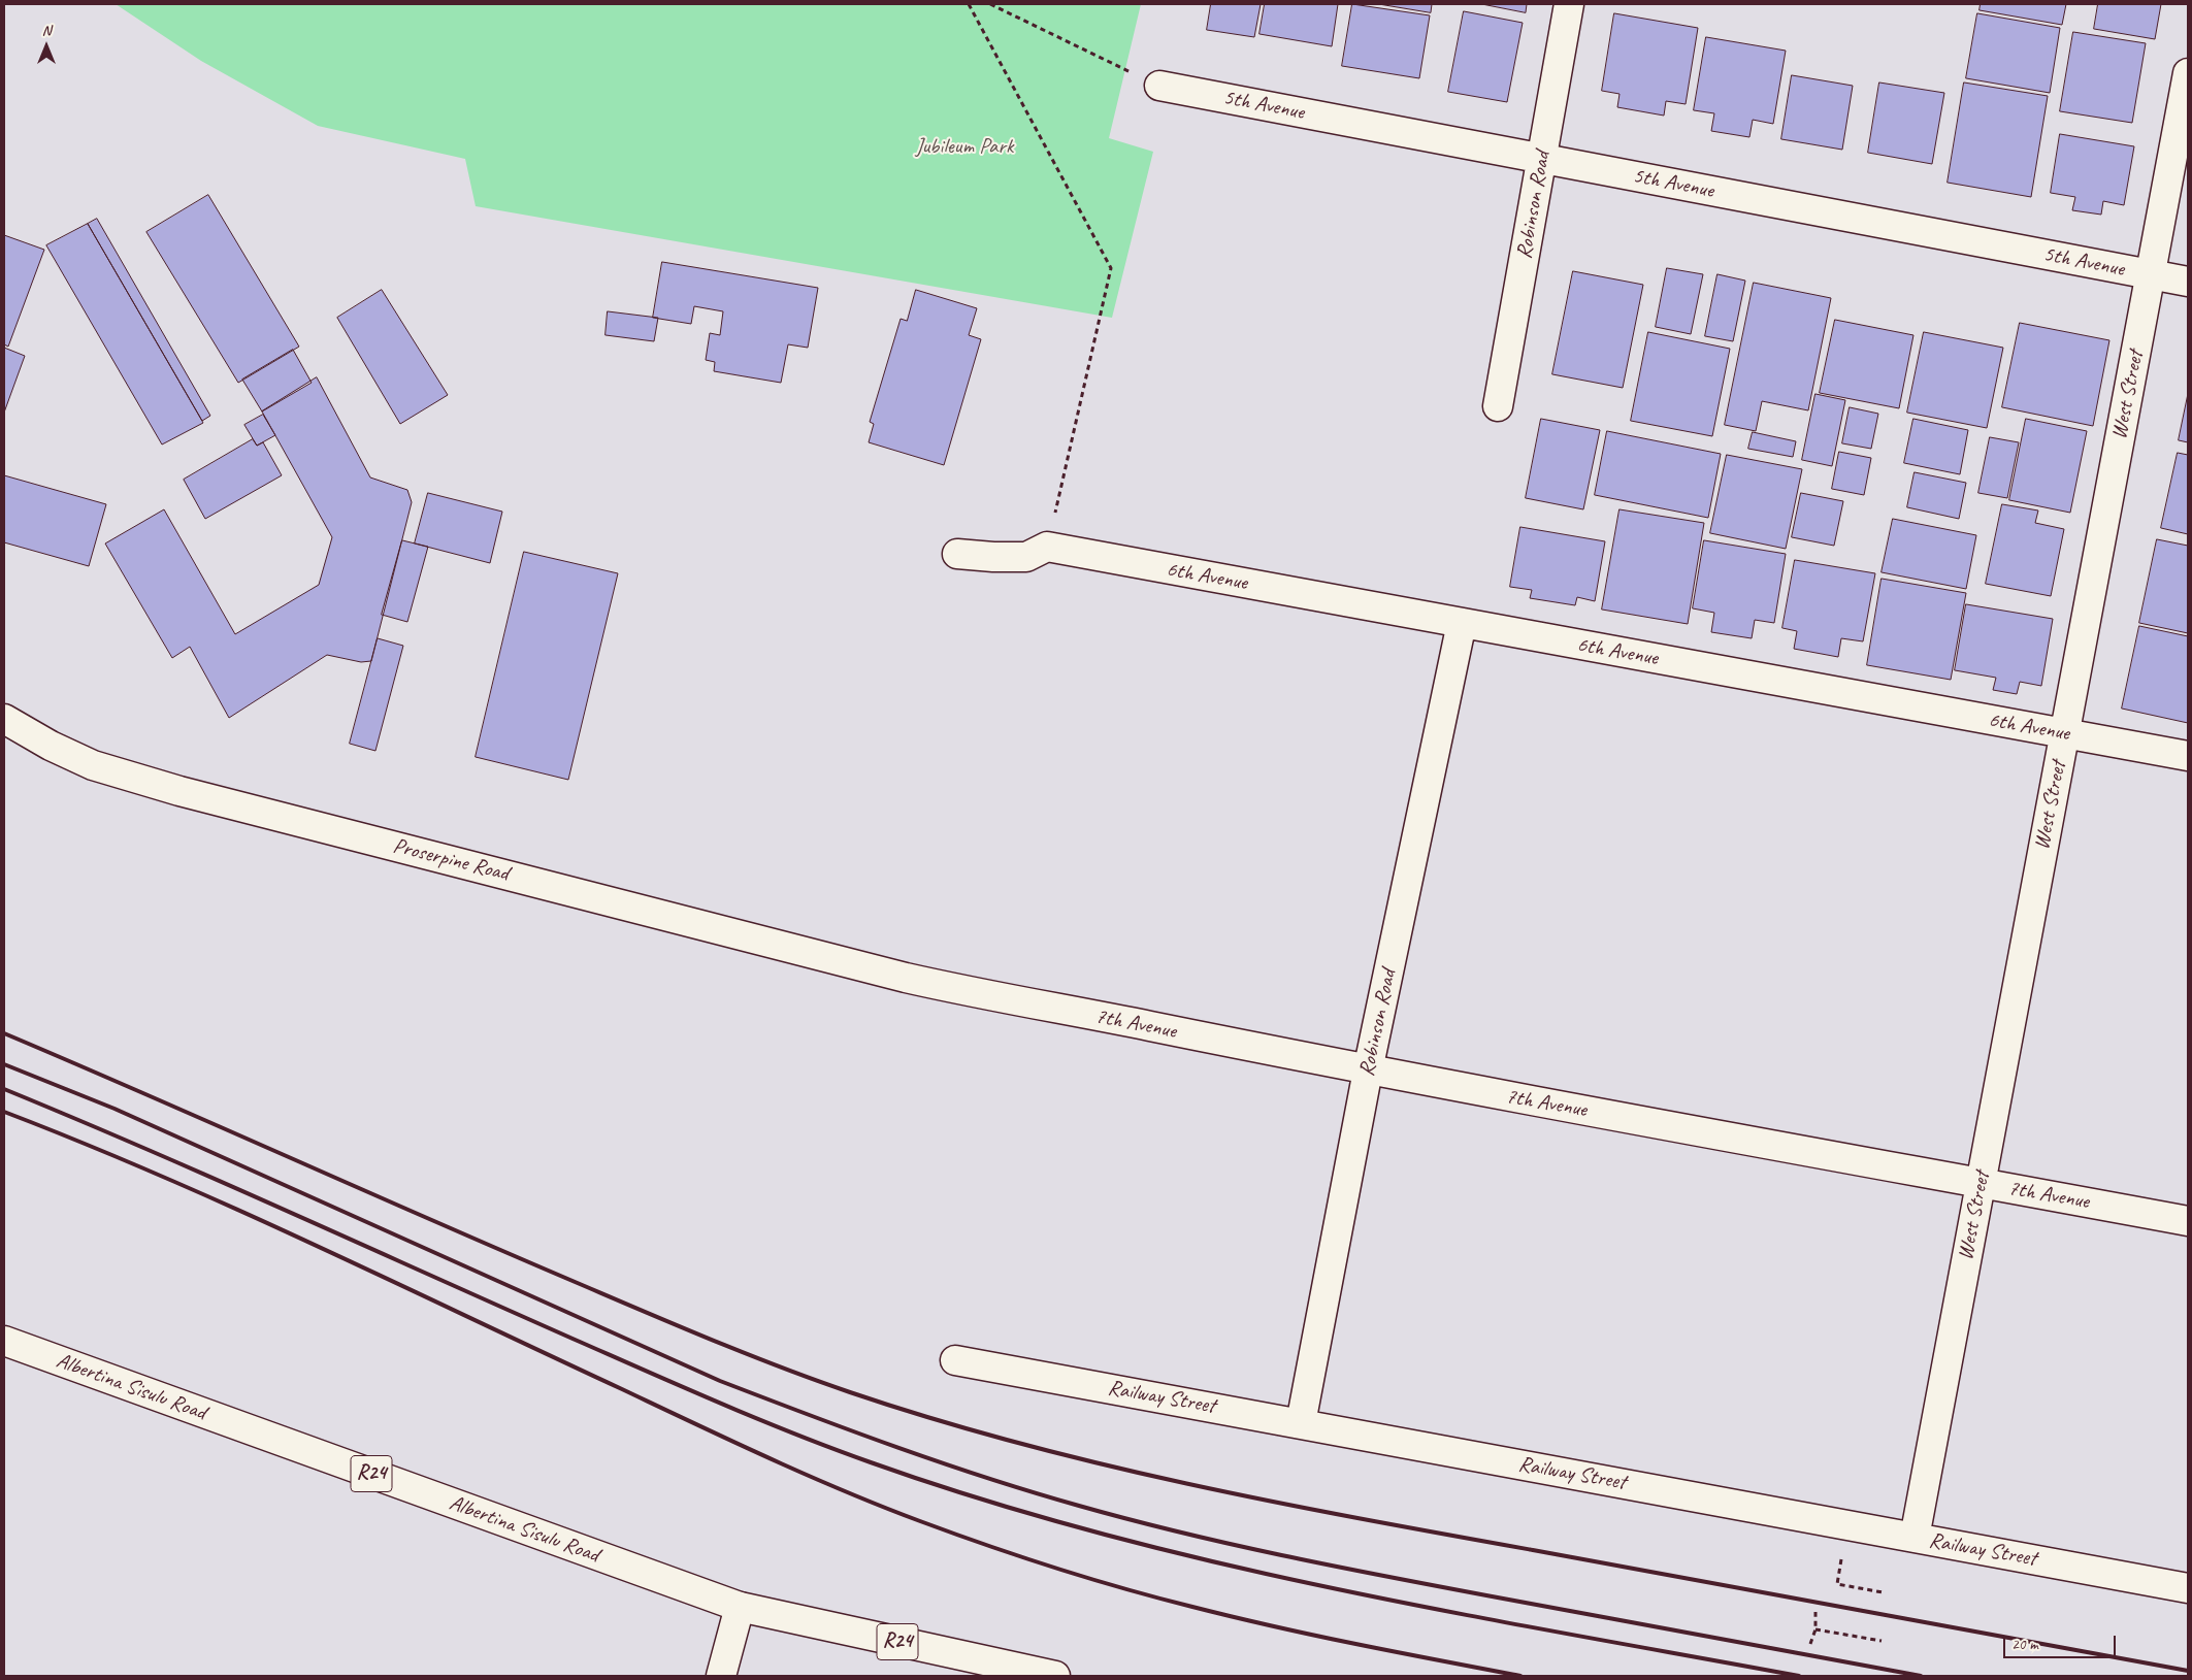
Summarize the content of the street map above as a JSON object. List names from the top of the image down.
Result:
{
  "streets": {
    "street": [
      "5th Avenue",
      "Robinson Road",
      "West Street",
      "6th Avenue",
      "Proserpine Road",
      "7th Avenue",
      "Albertina Sisulu Road",
      "Railway Street",
      "R24"
    ]
  },
  "crossings": [
    ["5th Avenue", "Robinson Road"],
    ["5th Avenue", "West Street"],
    ["Robinson Road", "6th Avenue"],
    ["Robinson Road", "7th Avenue"],
    ["Robinson Road", "Railway Street"],
    ["West Street", "6th Avenue"],
    ["West Street", "7th Avenue"],
    ["West Street", "Railway Street"],
    ["Proserpine Road", "7th Avenue"]
  ],
  "parks": ["Jubileum Park"],
  "scale_bar": "20 m",
  "north": "top"
}
